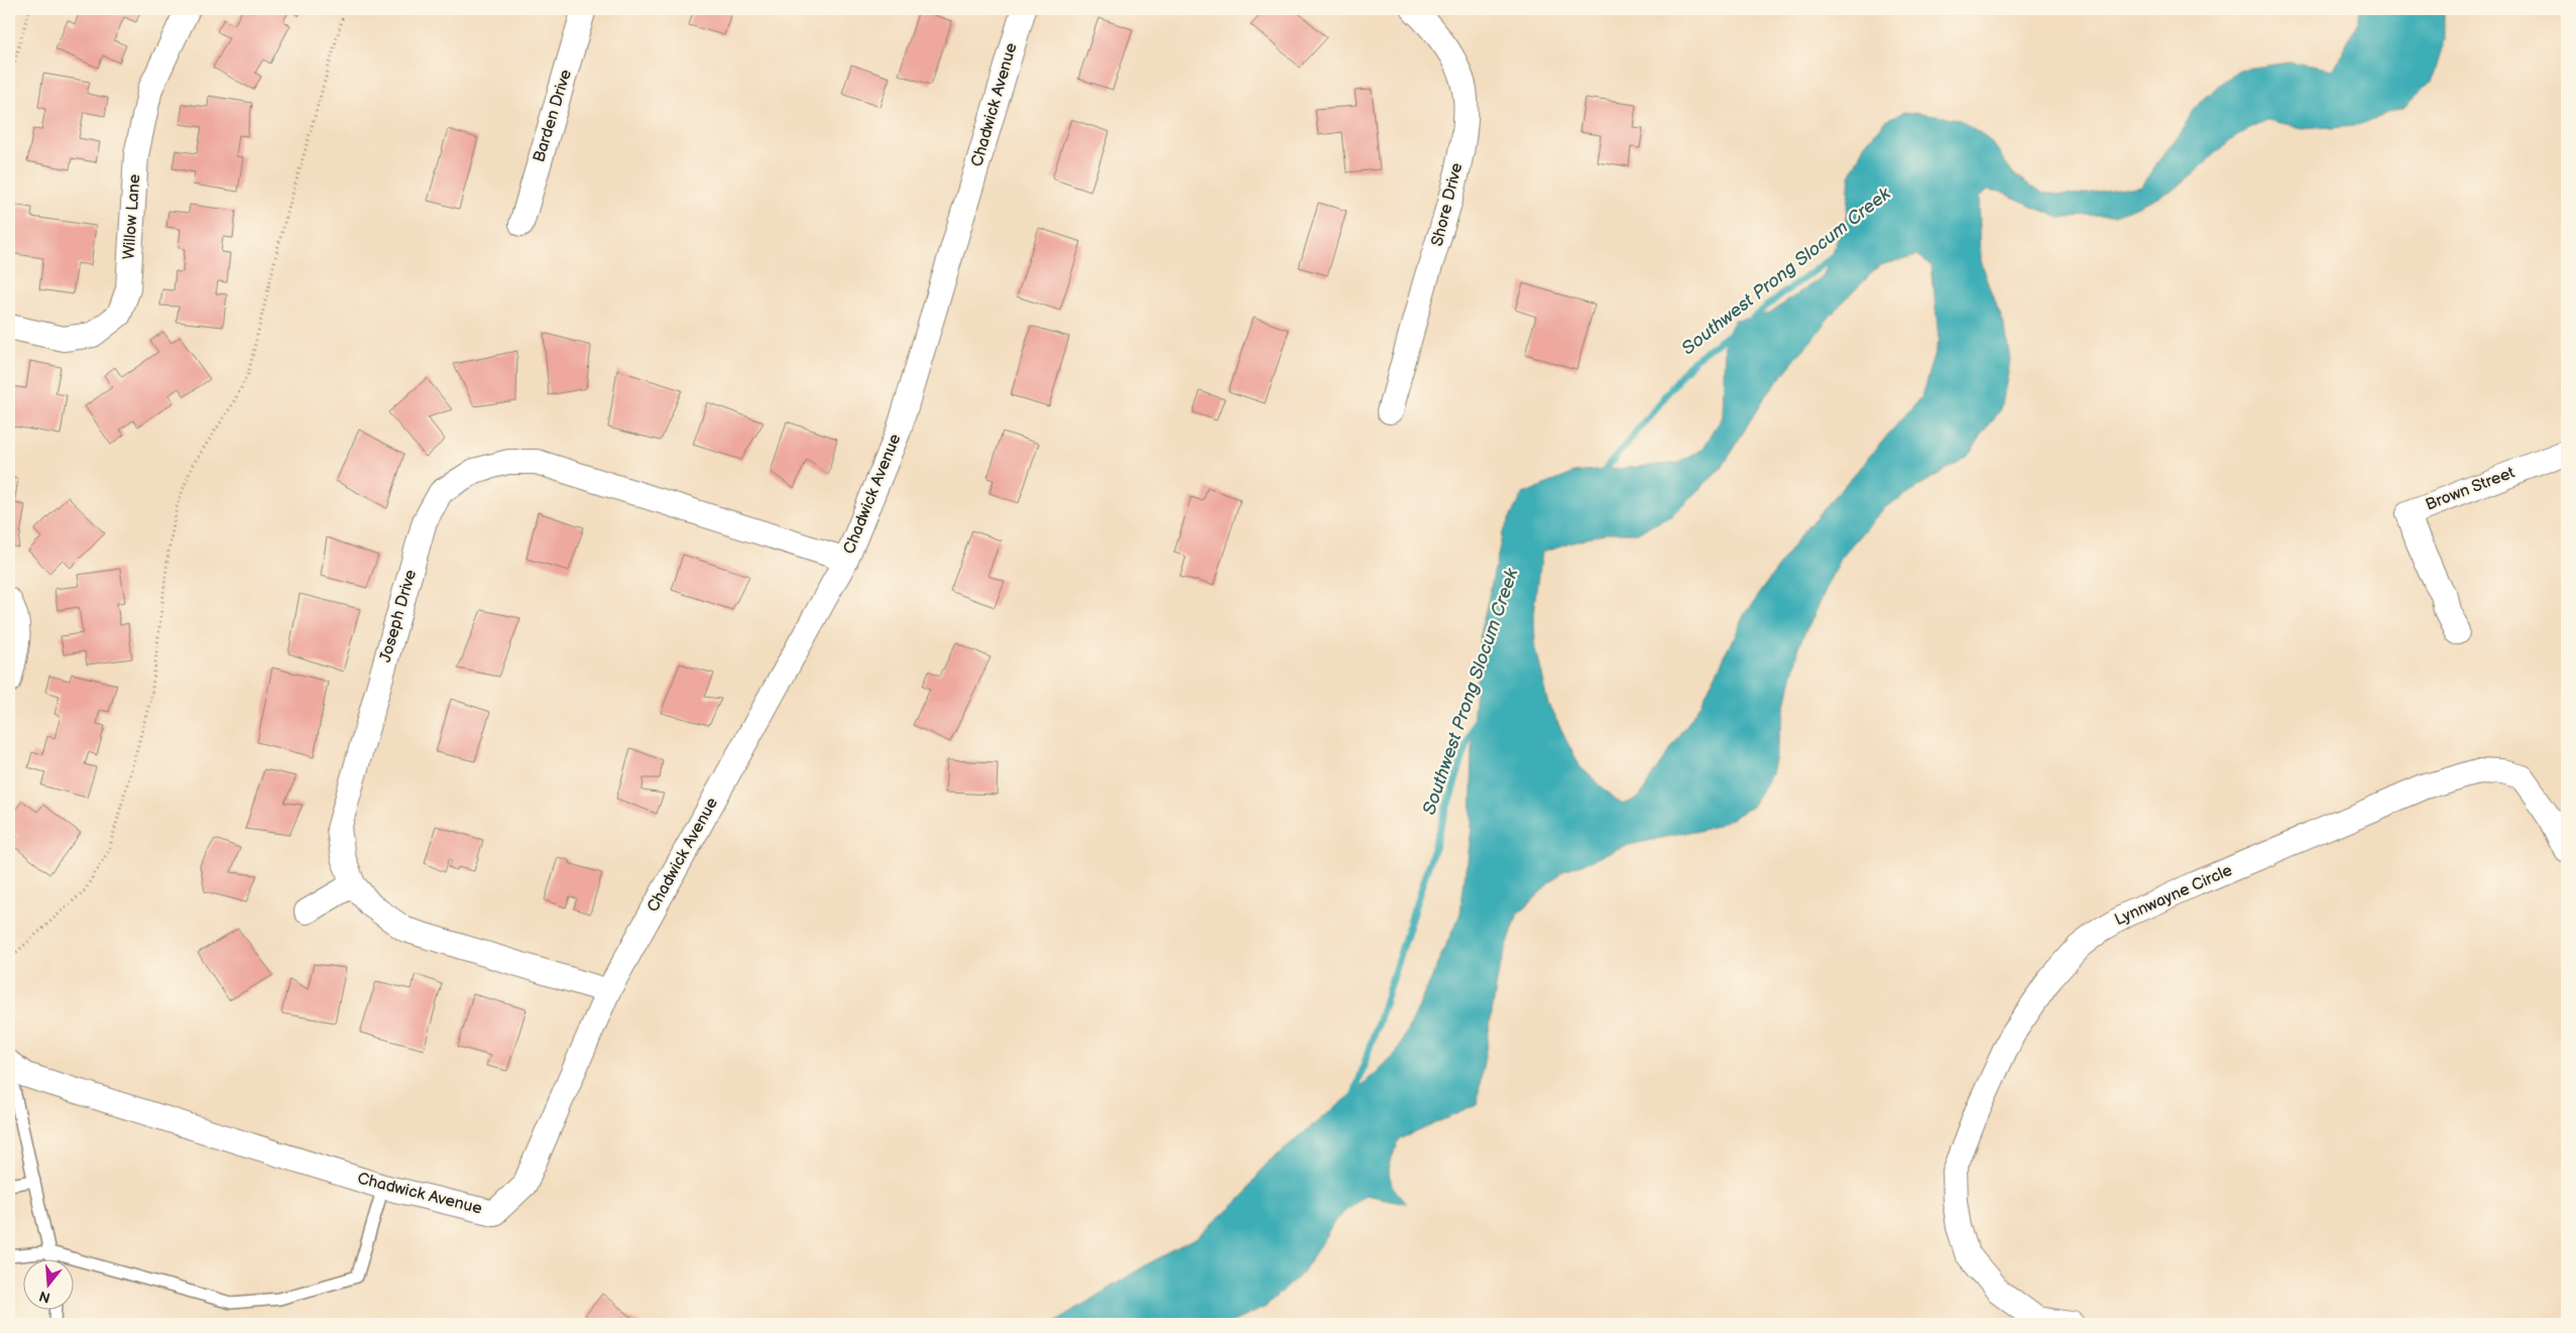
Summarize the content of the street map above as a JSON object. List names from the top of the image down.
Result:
{
  "streets": {
    "street": [
      "Chadwick Avenue",
      "Barden Drive",
      "Shore Drive",
      "Willow Lane",
      "Brown Street",
      "Joseph Drive",
      "Lynnwayne Circle"
    ]
  },
  "crossings": [
    ["Chadwick Avenue", "Joseph Drive"]
  ],
  "water": ["Southwest Prong Slocum Creek"],
  "north": "bottom"
}
